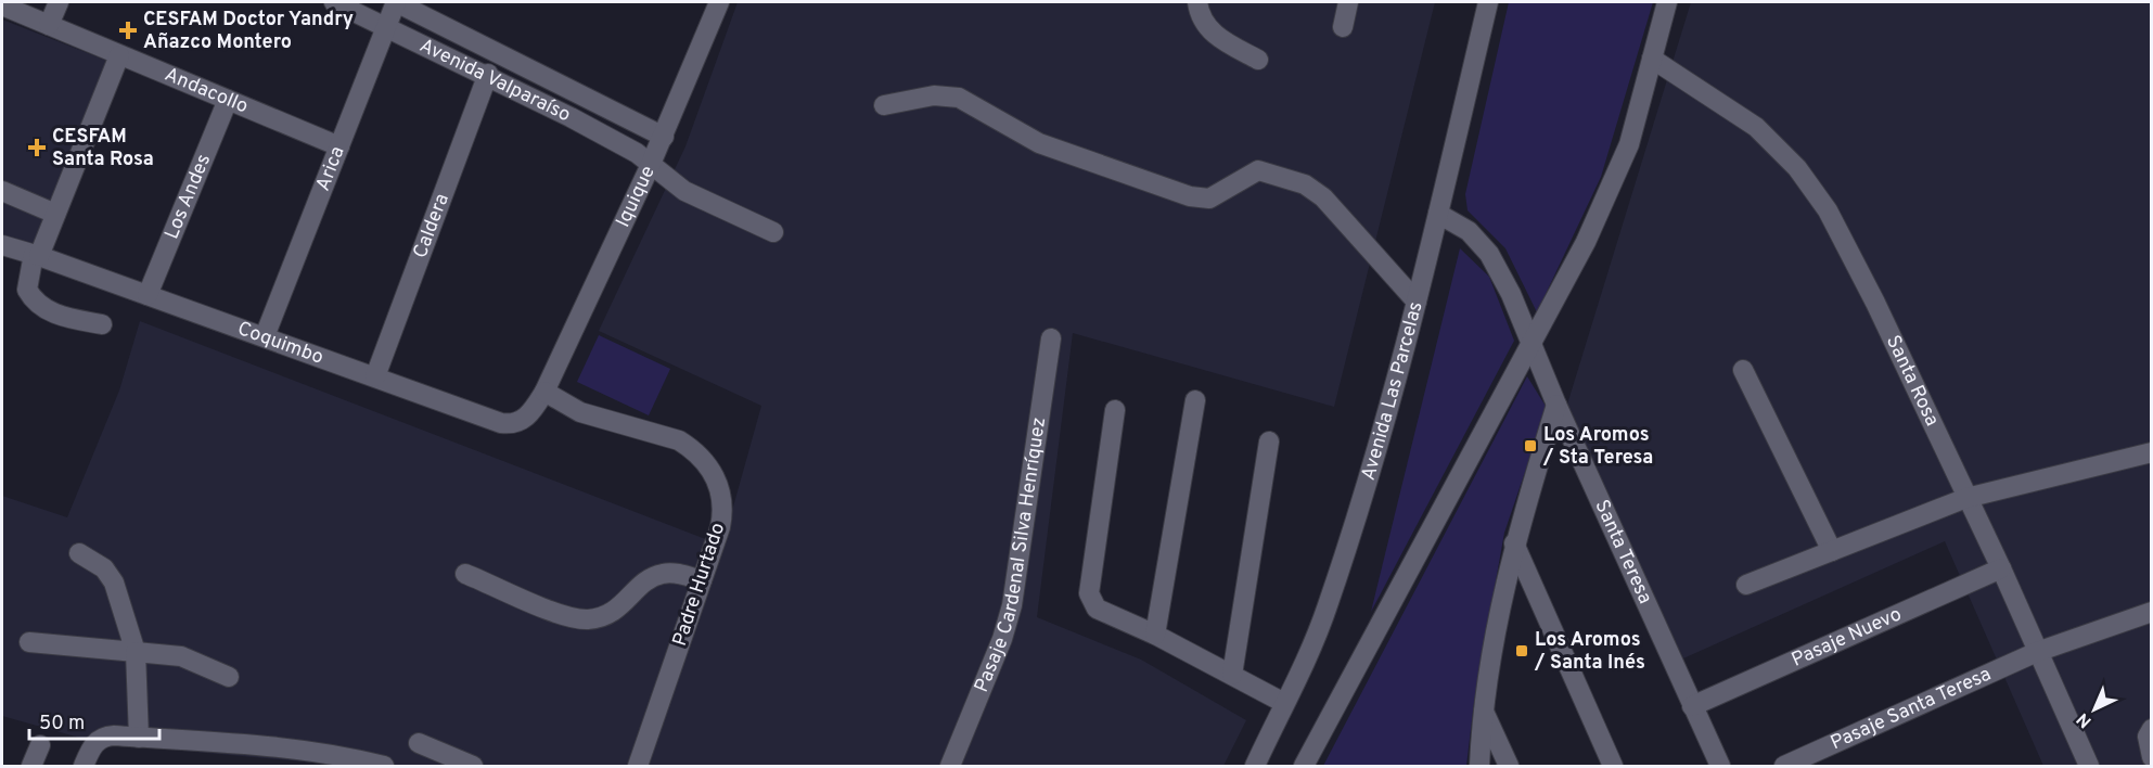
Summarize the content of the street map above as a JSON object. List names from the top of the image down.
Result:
{
  "streets": {
    "street": [
      "Avenida Valparaíso",
      "Andacollo",
      "Arica",
      "Los Andes",
      "Iquique",
      "Caldera",
      "Coquimbo",
      "Santa Rosa",
      "Avenida Las Parcelas",
      "Santa Teresa",
      "Pasaje Cardenal Silva Henríquez",
      "Padre Hurtado",
      "Pasaje Nuevo",
      "Pasaje Santa Teresa"
    ]
  },
  "crossings": [
    ["Avenida Valparaíso", "Arica"],
    ["Avenida Valparaíso", "Iquique"],
    ["Avenida Valparaíso", "Caldera"],
    ["Andacollo", "Arica"],
    ["Andacollo", "Los Andes"],
    ["Arica", "Coquimbo"],
    ["Los Andes", "Coquimbo"],
    ["Iquique", "Coquimbo"],
    ["Iquique", "Padre Hurtado"],
    ["Caldera", "Coquimbo"],
    ["Coquimbo", "Padre Hurtado"],
    ["Santa Rosa", "Pasaje Nuevo"],
    ["Santa Rosa", "Pasaje Santa Teresa"],
    ["Avenida Las Parcelas", "Santa Teresa"],
    ["Santa Teresa", "Pasaje Nuevo"]
  ],
  "places": {
    "health": ["CESFAM Doctor Yandry Añazco Montero", "CESFAM Santa Rosa"],
    "transit": ["Los Aromos / Sta Teresa", "Los Aromos / Santa Inés"]
  },
  "scale_bar": "50 m",
  "north": "bottom left"
}
